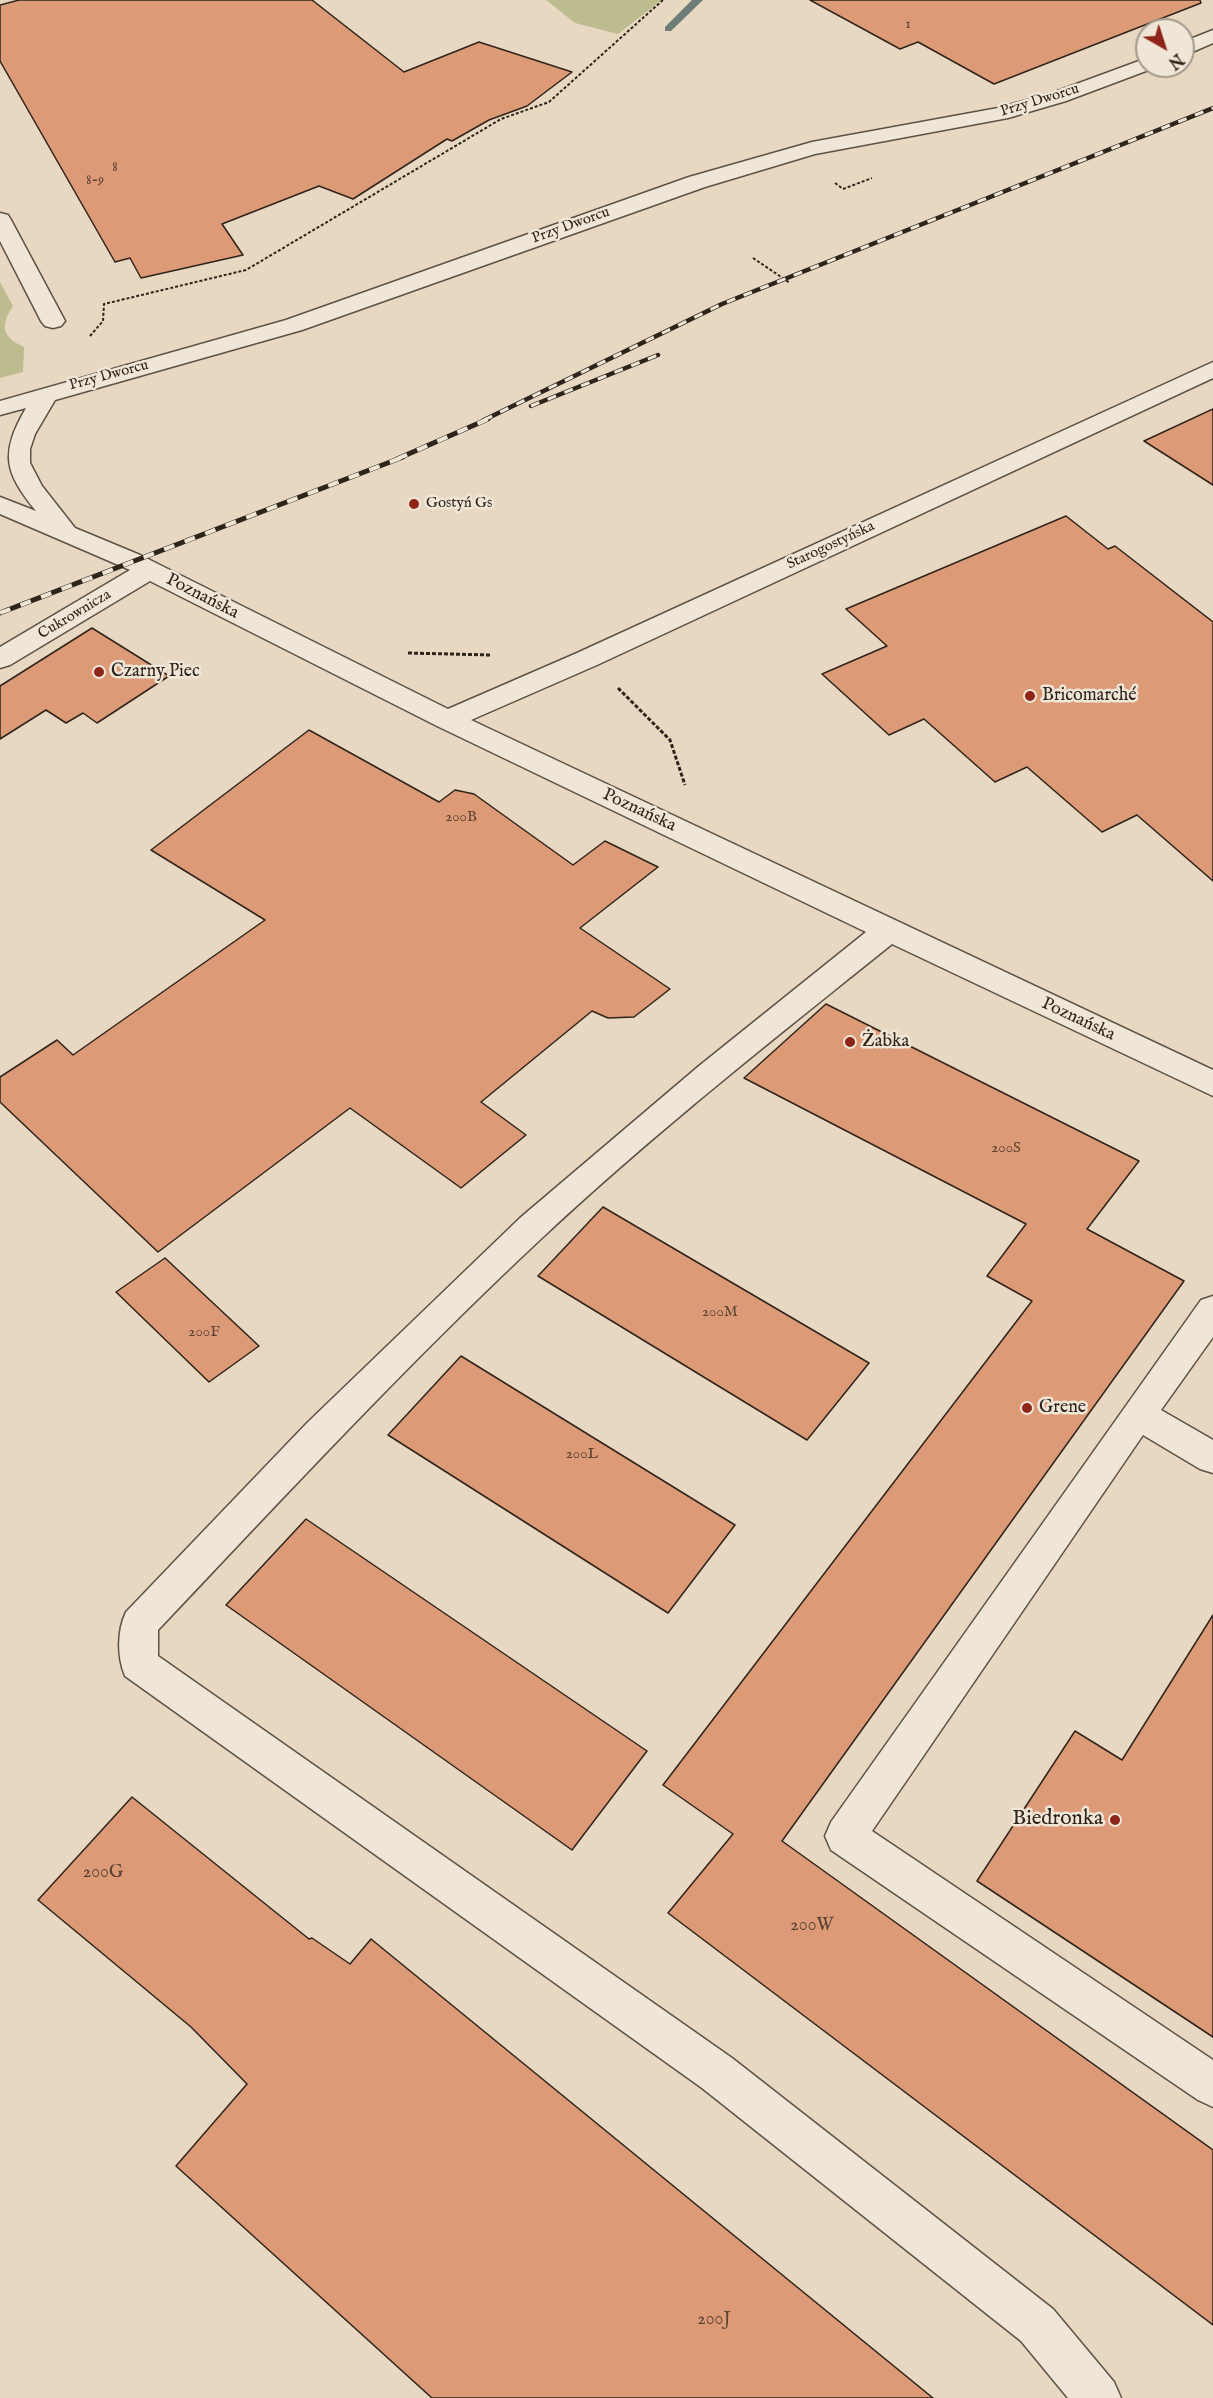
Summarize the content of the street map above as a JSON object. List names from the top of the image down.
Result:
{
  "streets": {
    "street": [
      "Przy Dworcu",
      "Starogostyńska",
      "Poznańska",
      "Cukrownicza"
    ]
  },
  "crossings": [
    ["Przy Dworcu", "Poznańska"],
    ["Starogostyńska", "Poznańska"],
    ["Poznańska", "Cukrownicza"]
  ],
  "places": [
    "Gostyń Gs",
    "Czarny Piec",
    "Bricomarché",
    "Żabka",
    "Grene",
    "Biedronka"
  ],
  "house_numbers": [
    "1",
    "8",
    "8-9",
    "200B",
    "200S",
    "200M",
    "200F",
    "200L",
    "200G",
    "200W",
    "200J"
  ],
  "north": "bottom right"
}
